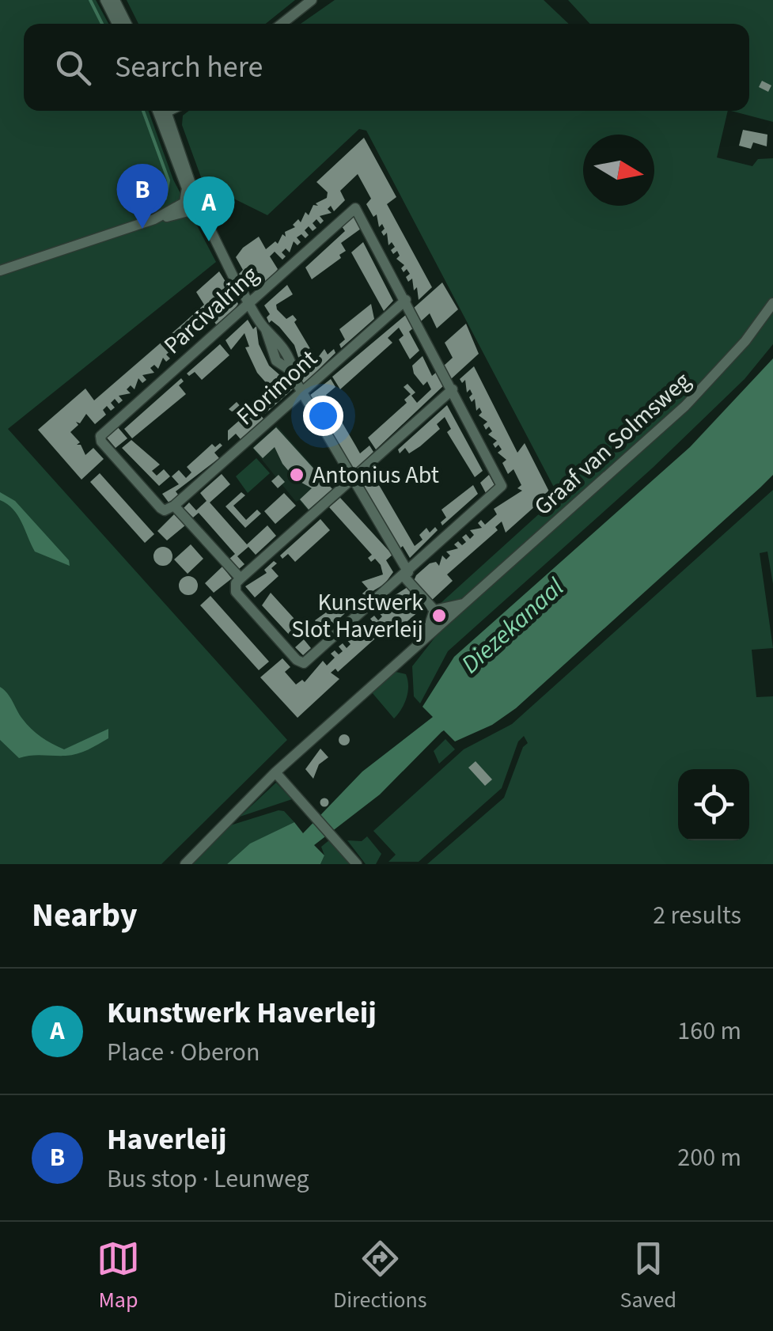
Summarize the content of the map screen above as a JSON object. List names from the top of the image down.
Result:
{
  "streets": {
    "street": ["Parcivalring", "Florimont", "Graaf van Solmsweg"]
  },
  "crossings": [
    ["Parcivalring", "Florimont"]
  ],
  "water": ["Diezekanaal"],
  "places": ["Antonius Abt", "Kunstwerk Slot Haverleij"],
  "north": "right",
  "page": {
    "search": "Search here",
    "pins": ["B", "A"],
    "heading": ["Nearby", "2 results"],
    "list": [
      {
        "mark": "A",
        "name": "Kunstwerk Haverleij",
        "note": "Place · Oberon",
        "value": "160 m"
      },
      {
        "mark": "B",
        "name": "Haverleij",
        "note": "Bus stop · Leunweg",
        "value": "200 m"
      }
    ],
    "nav": ["Map", "Directions", "Saved"]
  }
}
